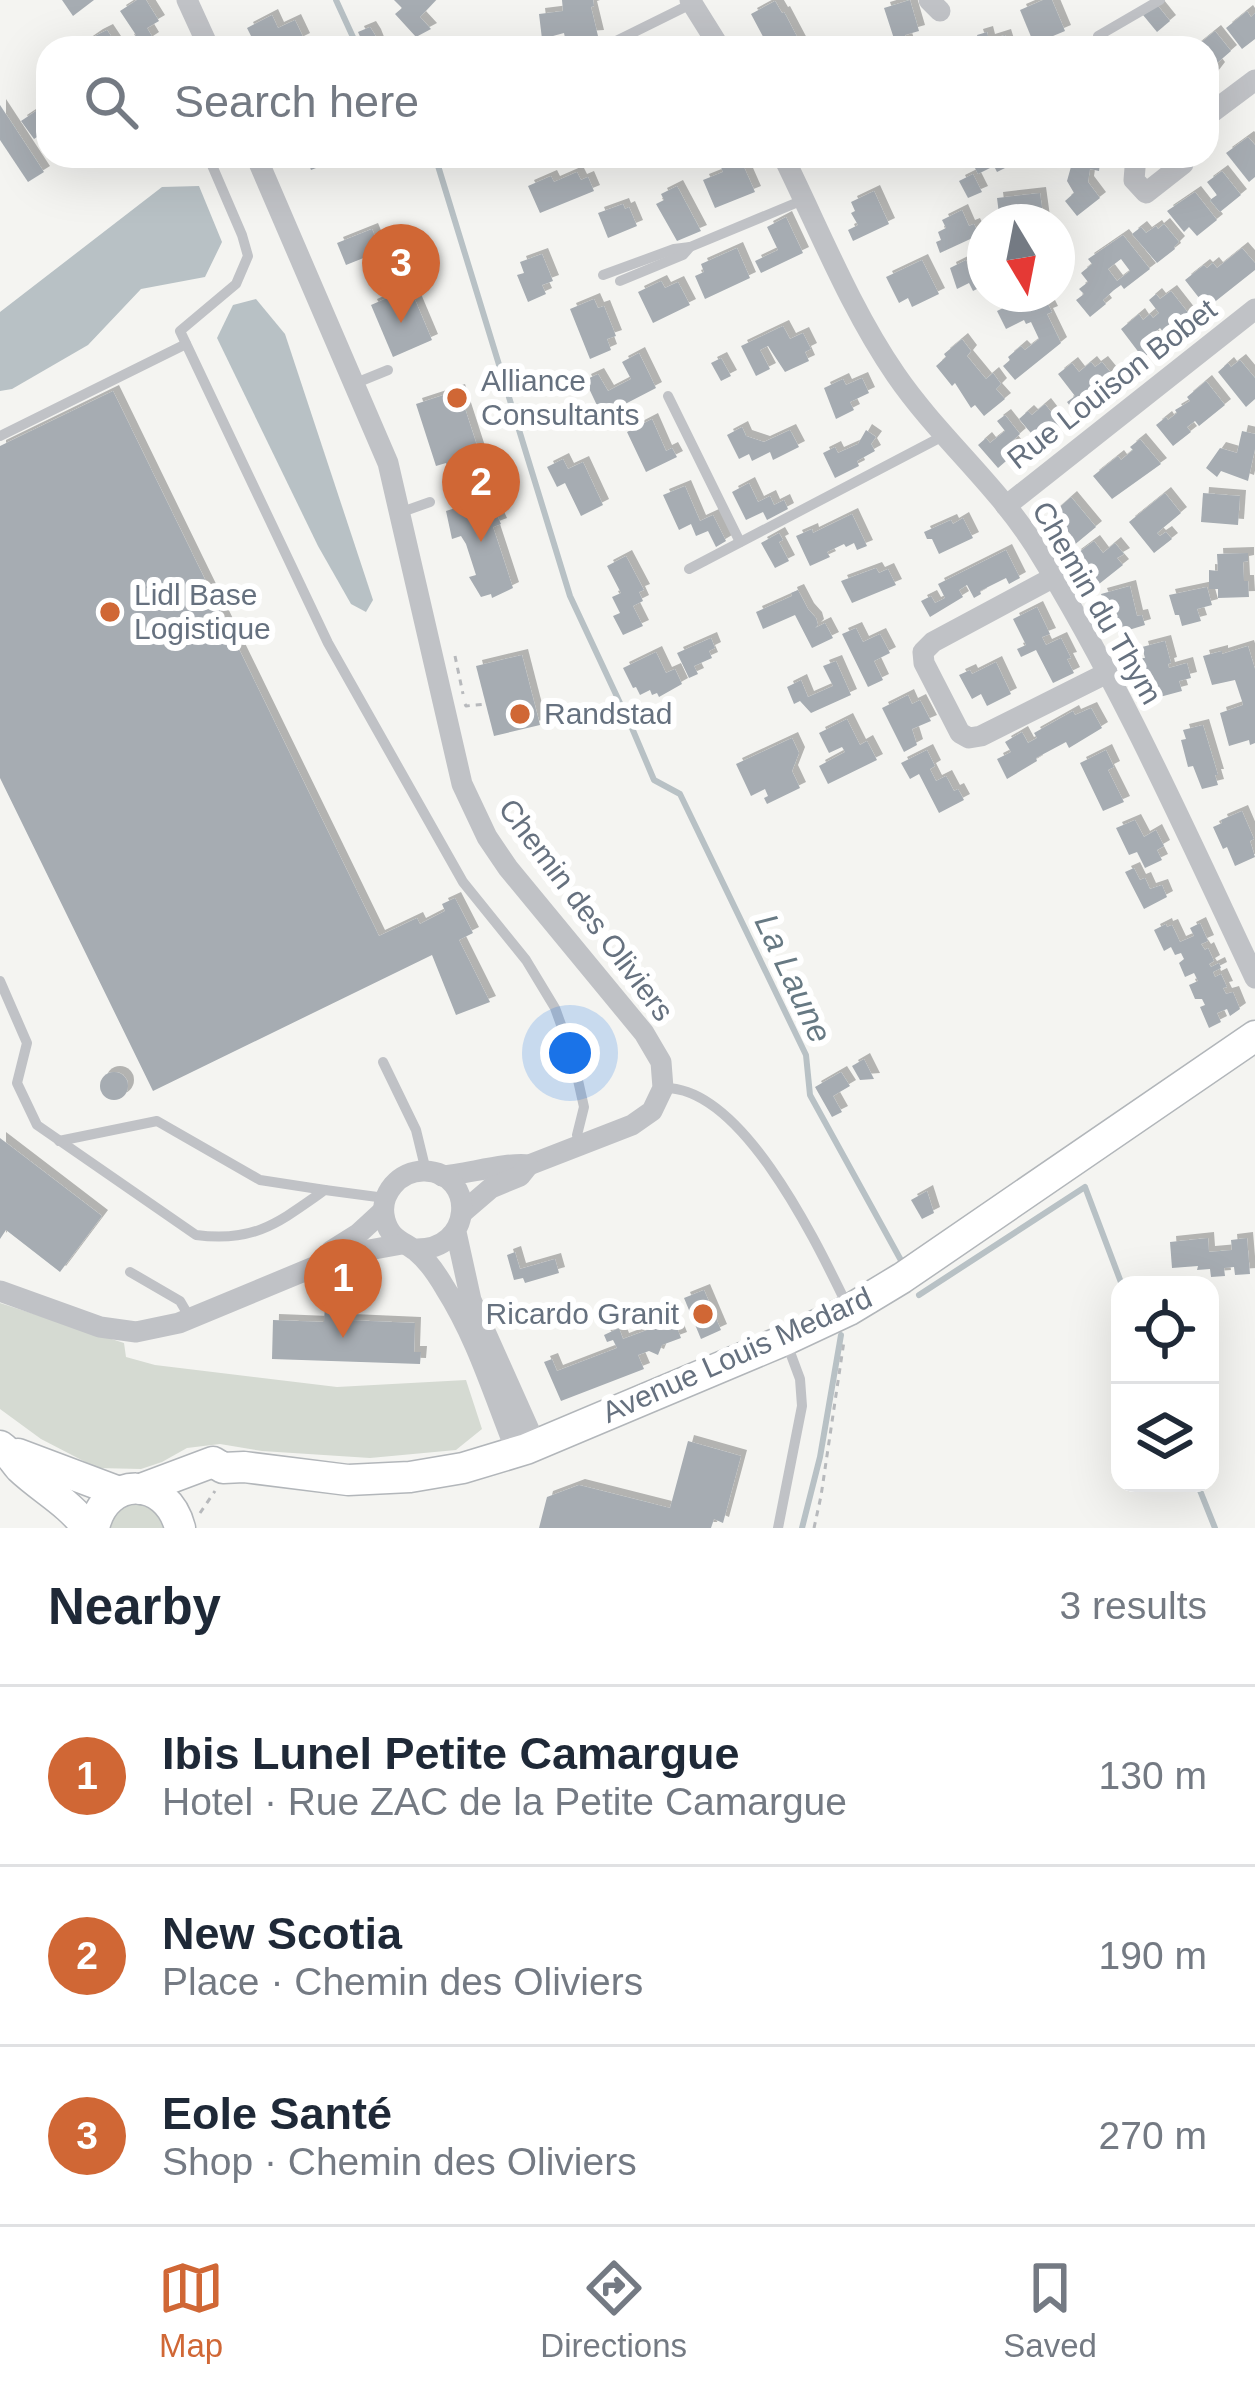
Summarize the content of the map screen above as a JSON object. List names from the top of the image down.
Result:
{
  "streets": {
    "street": [
      "Rue Louison Bobet",
      "Chemin du Thym",
      "Chemin des Oliviers",
      "Avenue Louis Medard"
    ]
  },
  "crossings": [
    ["Rue Louison Bobet", "Chemin du Thym"]
  ],
  "water": ["La Laune"],
  "places": [
    "Alliance Consultants",
    "Lidl Base Logistique",
    "Randstad",
    "Ricardo Granit"
  ],
  "north": "bottom",
  "page": {
    "search": "Search here",
    "pins": ["3", "2", "1"],
    "heading": ["Nearby", "3 results"],
    "list": [
      {
        "mark": "1",
        "name": "Ibis Lunel Petite Camargue",
        "note": "Hotel · Rue ZAC de la Petite Camargue",
        "value": "130 m"
      },
      {
        "mark": "2",
        "name": "New Scotia",
        "note": "Place · Chemin des Oliviers",
        "value": "190 m"
      },
      {
        "mark": "3",
        "name": "Eole Santé",
        "note": "Shop · Chemin des Oliviers",
        "value": "270 m"
      }
    ],
    "nav": ["Map", "Directions", "Saved"]
  }
}
